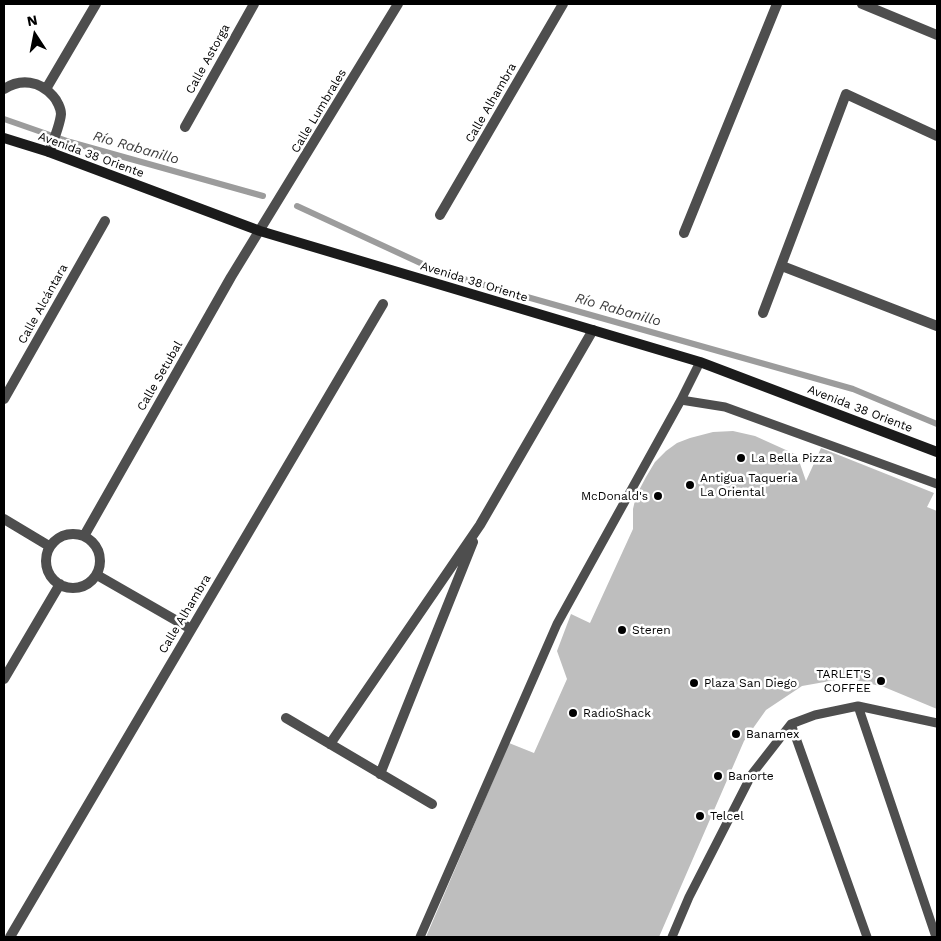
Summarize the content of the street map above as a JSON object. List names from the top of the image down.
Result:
{
  "streets": {
    "street": [
      "Calle Astorga",
      "Calle Alhambra",
      "Calle Lumbrales",
      "Avenida 38 Oriente",
      "Calle Alcántara",
      "Calle Setubal"
    ]
  },
  "crossings": [
    ["Calle Lumbrales", "Avenida 38 Oriente"],
    ["Calle Lumbrales", "Calle Setubal"],
    ["Avenida 38 Oriente", "Calle Setubal"]
  ],
  "water": ["Río Rabanillo"],
  "places": [
    "La Bella Pizza",
    "Antigua Taqueria La Oriental",
    "McDonald's",
    "Steren",
    "TARLET'S COFFEE",
    "Plaza San Diego",
    "RadioShack",
    "Banamex",
    "Banorte",
    "Telcel"
  ],
  "north": "top"
}
